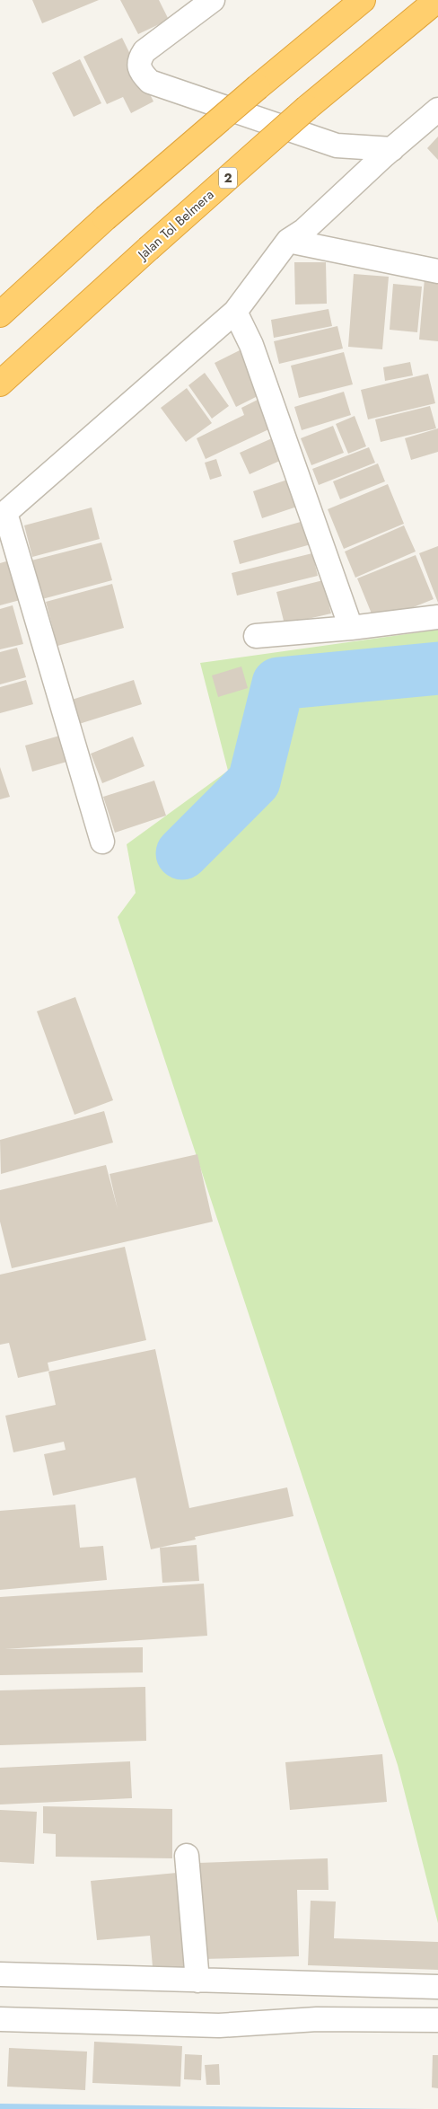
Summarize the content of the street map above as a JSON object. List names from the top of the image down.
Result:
{
  "streets": {
    "highway": ["2", "Jalan Tol Belmera"]
  }
}
